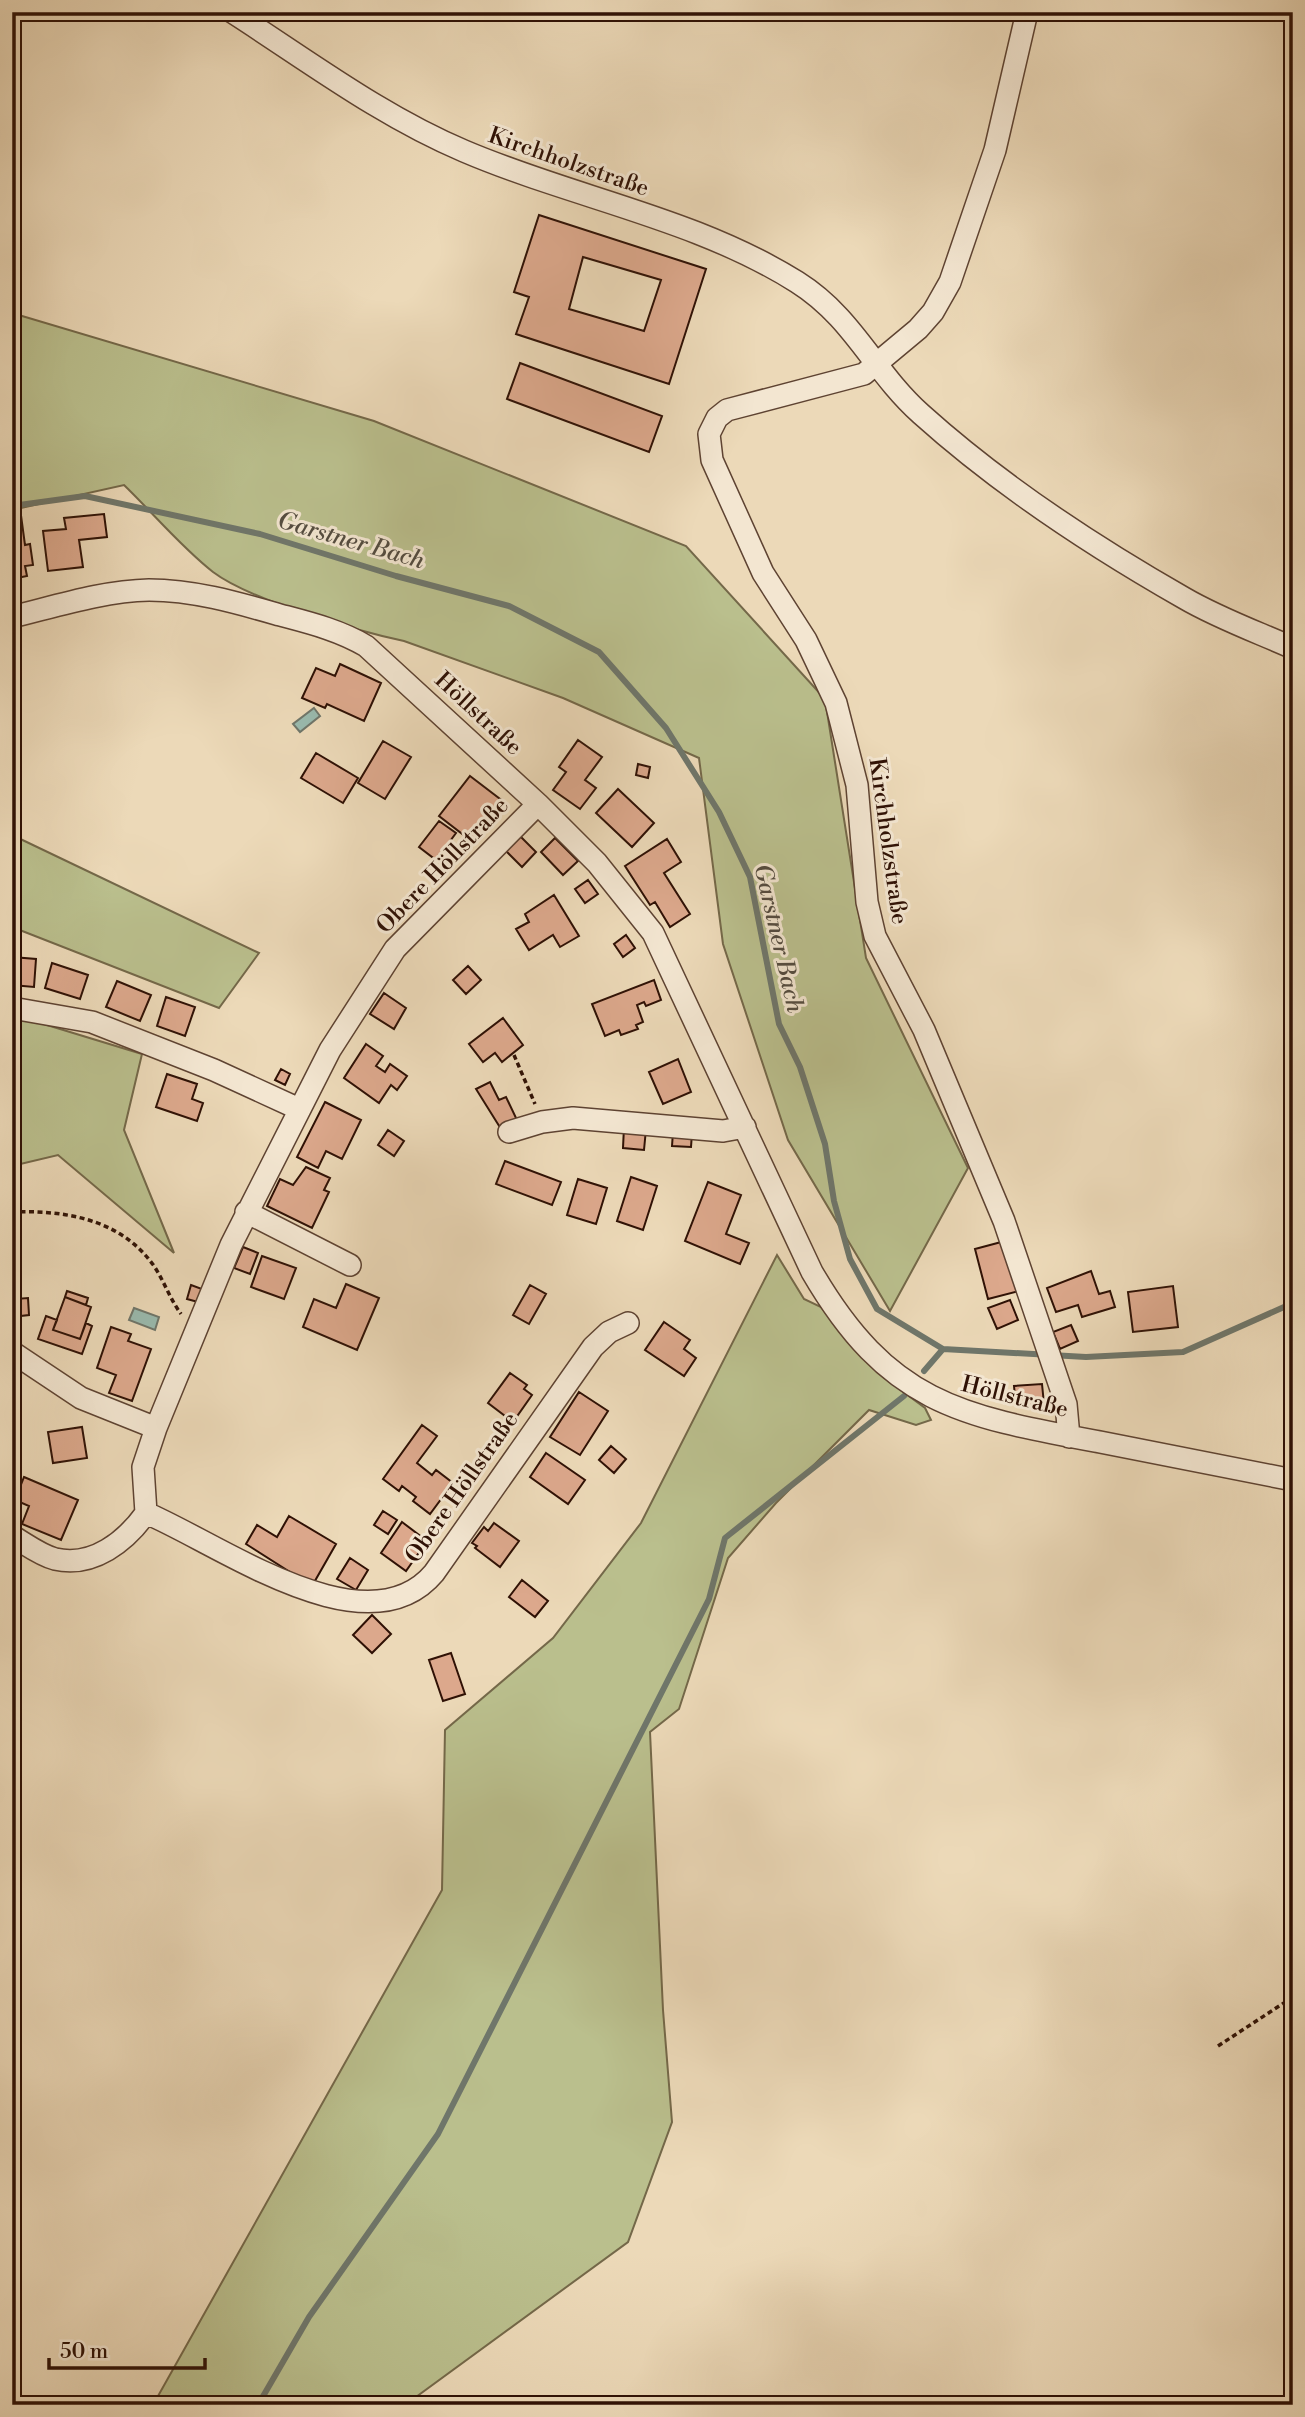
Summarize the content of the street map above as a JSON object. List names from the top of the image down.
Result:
{
  "streets": {
    "street": ["Kirchholzstraße", "Höllstraße", "Obere Höllstraße"]
  },
  "crossings": [
    ["Kirchholzstraße", "Höllstraße"],
    ["Höllstraße", "Obere Höllstraße"]
  ],
  "water": ["Garstner Bach"],
  "scale_bar": "50 m"
}
